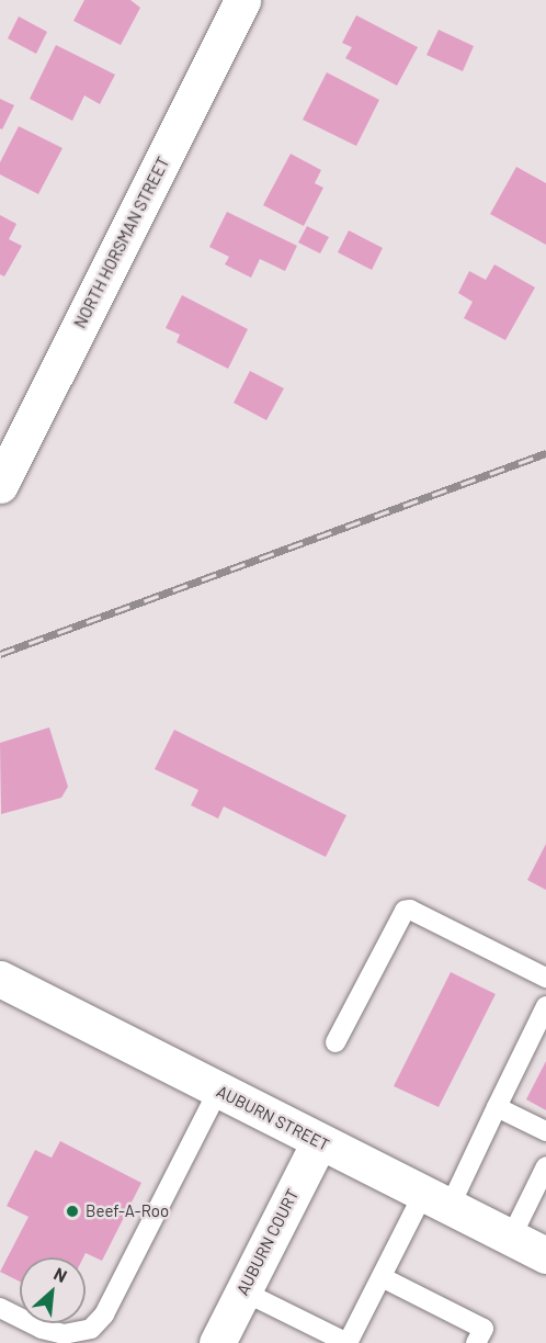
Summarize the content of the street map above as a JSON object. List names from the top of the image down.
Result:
{
  "streets": {
    "street": ["NORTH HORSMAN STREET", "AUBURN STREET", "AUBURN COURT"]
  },
  "crossings": [
    ["AUBURN STREET", "AUBURN COURT"]
  ],
  "places": ["Beef-A-Roo"],
  "north": "top right"
}
